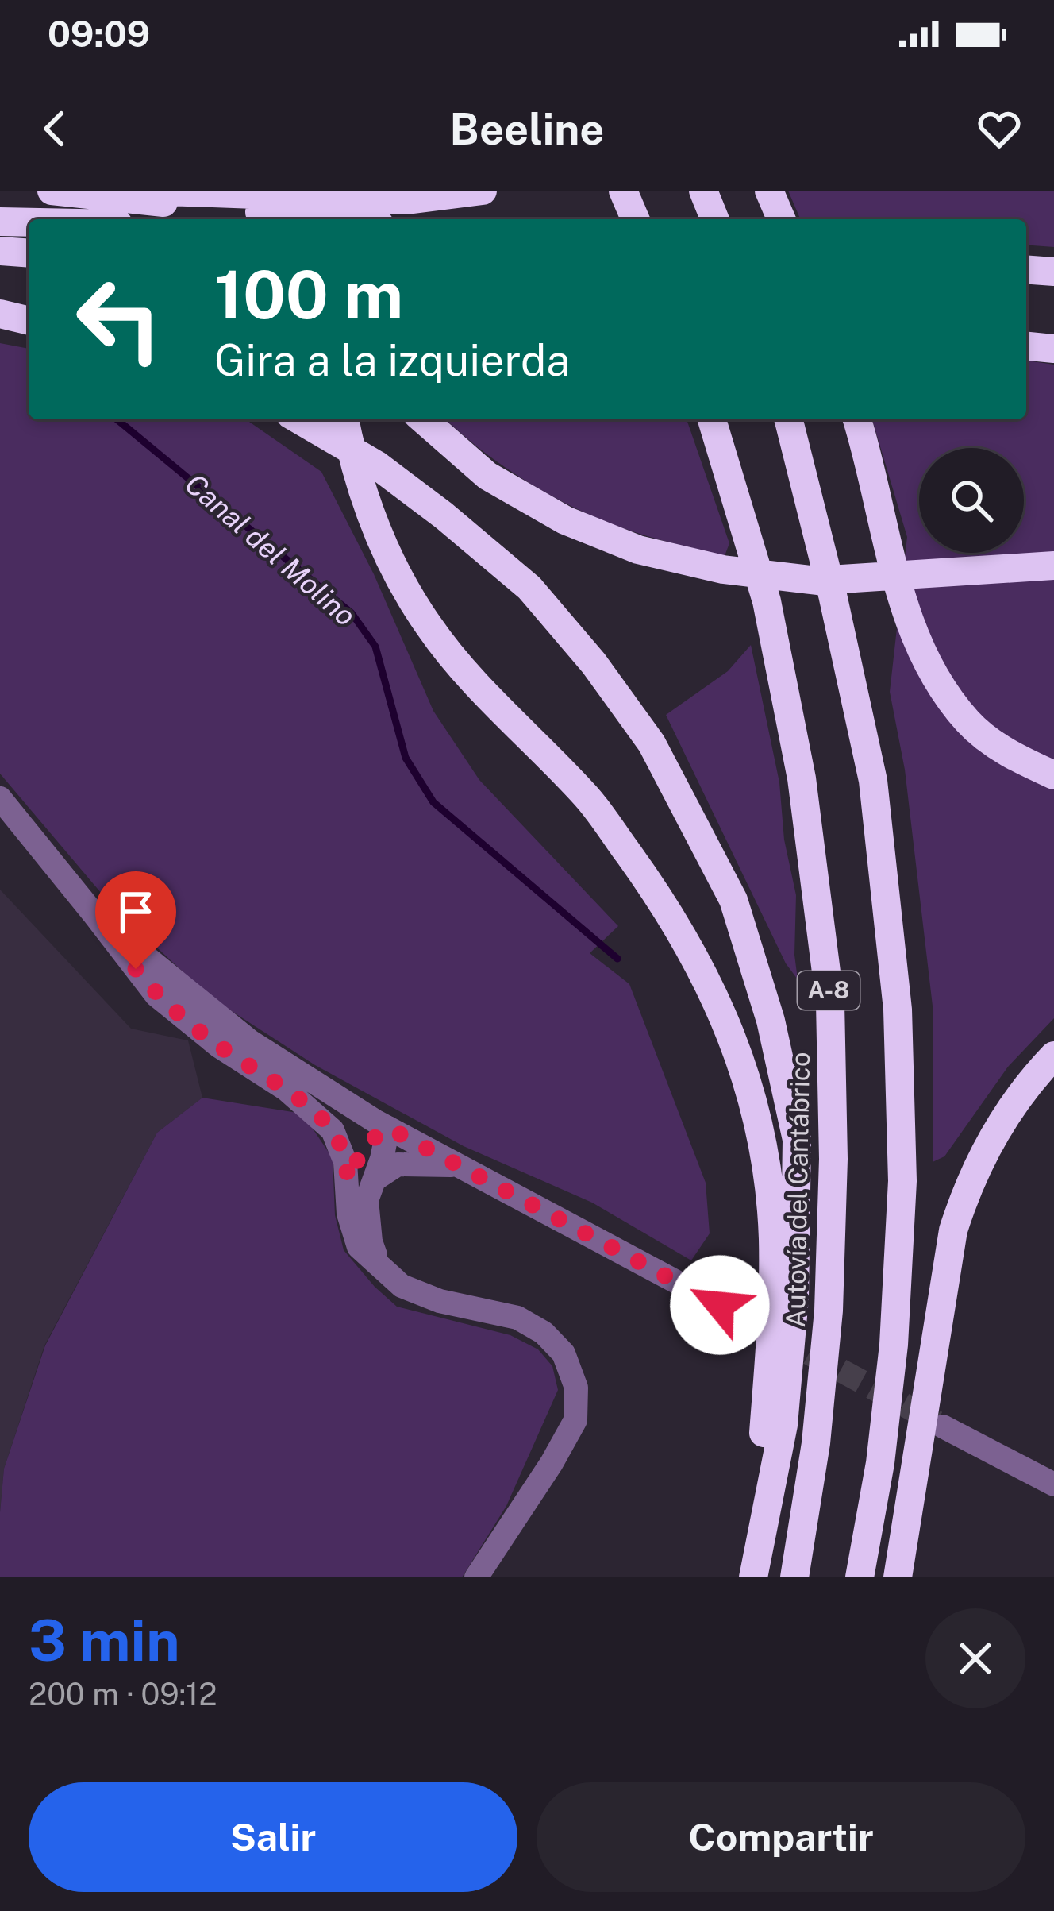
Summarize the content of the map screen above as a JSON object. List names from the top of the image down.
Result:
{
  "streets": {
    "highway": ["A-8", "Autovía del Cantábrico"]
  },
  "water": ["Canal del Molino"],
  "page": {
    "status": "09:09",
    "header": "Beeline",
    "turn": ["100 m", "Gira a la izquierda"],
    "heading": ["3 min", "200 m · 09:12"],
    "buttons": ["Salir", "Compartir"]
  }
}
